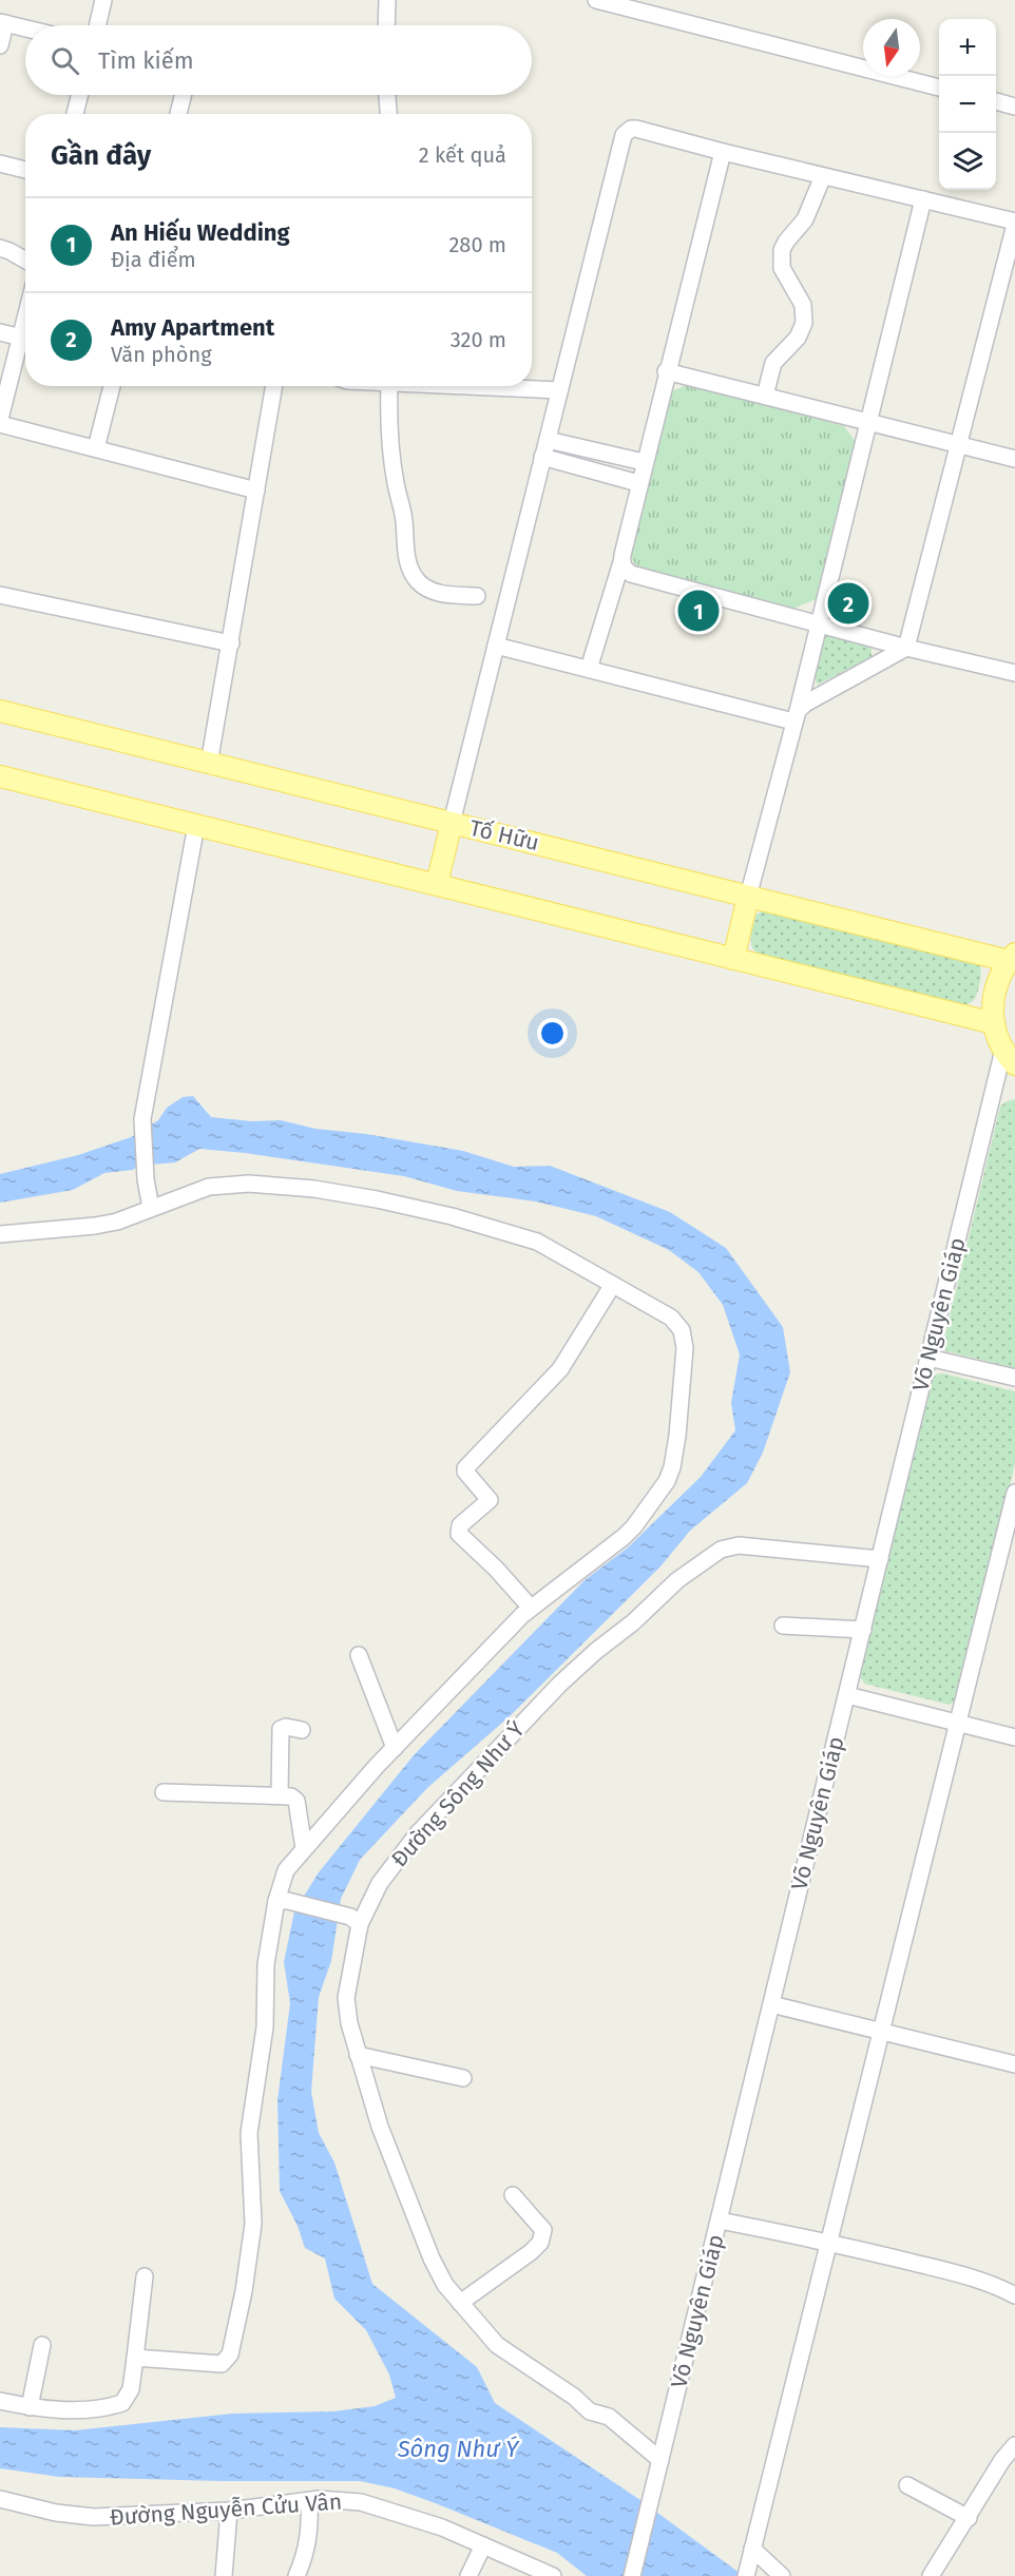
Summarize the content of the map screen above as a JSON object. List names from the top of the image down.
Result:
{
  "streets": {
    "main road": ["Tố Hữu"],
    "street": ["Võ Nguyên Giáp", "Đường Sông Như Ý", "Đường Nguyễn Cửu Vân"]
  },
  "crossings": [
    ["Võ Nguyên Giáp", "Đường Sông Như Ý"]
  ],
  "water": ["Sông Như Ý"],
  "north": "bottom",
  "page": {
    "map_buttons": ["+", "−"],
    "search": "Tìm kiếm",
    "heading": ["Gần đây", "2 kết quả"],
    "list": [
      {
        "mark": "1",
        "name": "An Hiếu Wedding",
        "note": "Địa điểm",
        "value": "280 m"
      },
      {
        "mark": "2",
        "name": "Amy Apartment",
        "note": "Văn phòng",
        "value": "320 m"
      }
    ],
    "pins": ["2", "1"]
  }
}
